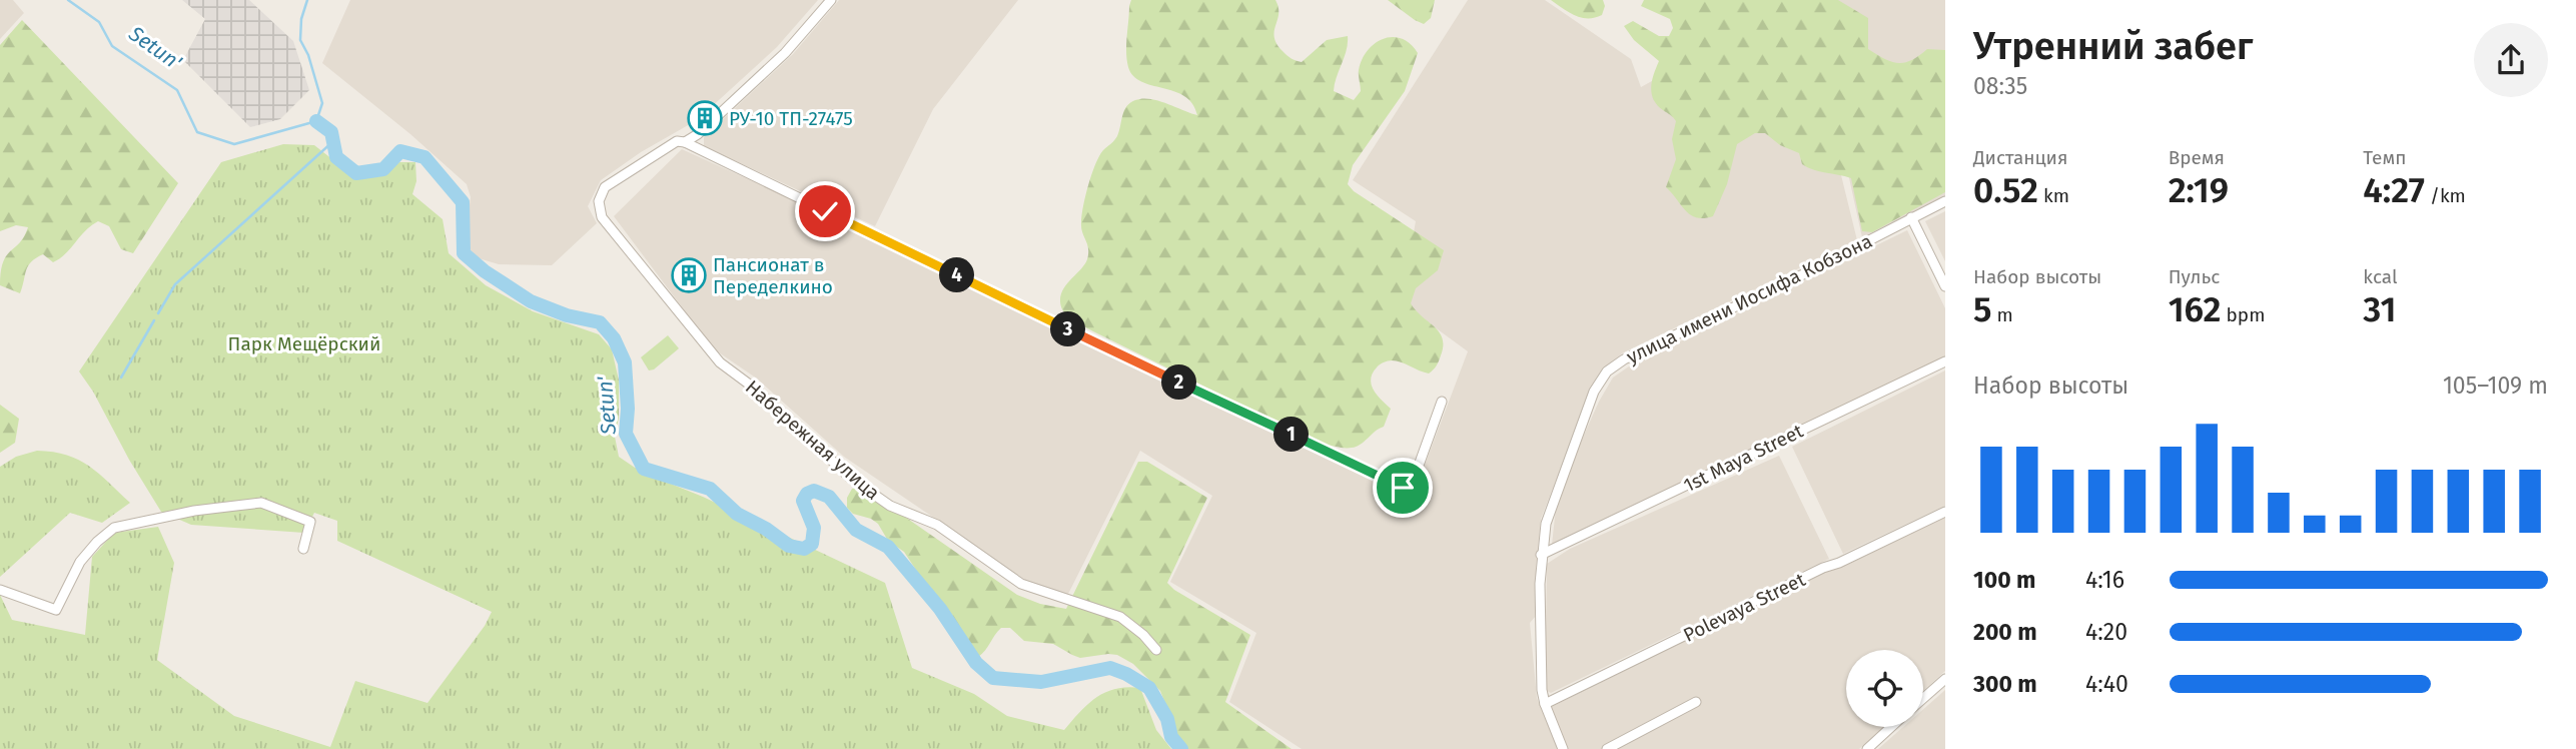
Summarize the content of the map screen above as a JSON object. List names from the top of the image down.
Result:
{
  "streets": {
    "street": [
      "улица имени Иосифа Кобзона",
      "Набережная улица",
      "1st Maya Street",
      "Polevaya Street"
    ]
  },
  "crossings": [
    ["улица имени Иосифа Кобзона", "1st Maya Street"],
    ["улица имени Иосифа Кобзона", "Polevaya Street"]
  ],
  "water": ["Setun'"],
  "parks": ["Парк Мещёрский"],
  "places": {
    "building": ["РУ-10 ТП-27475", "Пансионат в Переделкино"]
  },
  "page": {
    "heading": ["Утренний забег", "08:35"],
    "stats": [
      ["Дистанция", "0.52 km"],
      ["Время", "2:19"],
      ["Темп", "4:27 /km"],
      ["Набор высоты", "5 m"],
      ["Пульс", "162 bpm"],
      ["kcal", "31"]
    ],
    "pins": [
      "4",
      "3",
      "2",
      "1"
    ],
    "chart": ["Набор высоты", "105–109 m"],
    "list": [
      {
        "name": "100 m",
        "note": "4:16"
      },
      {
        "name": "200 m",
        "note": "4:20"
      },
      {
        "name": "300 m",
        "note": "4:40"
      }
    ]
  }
}
